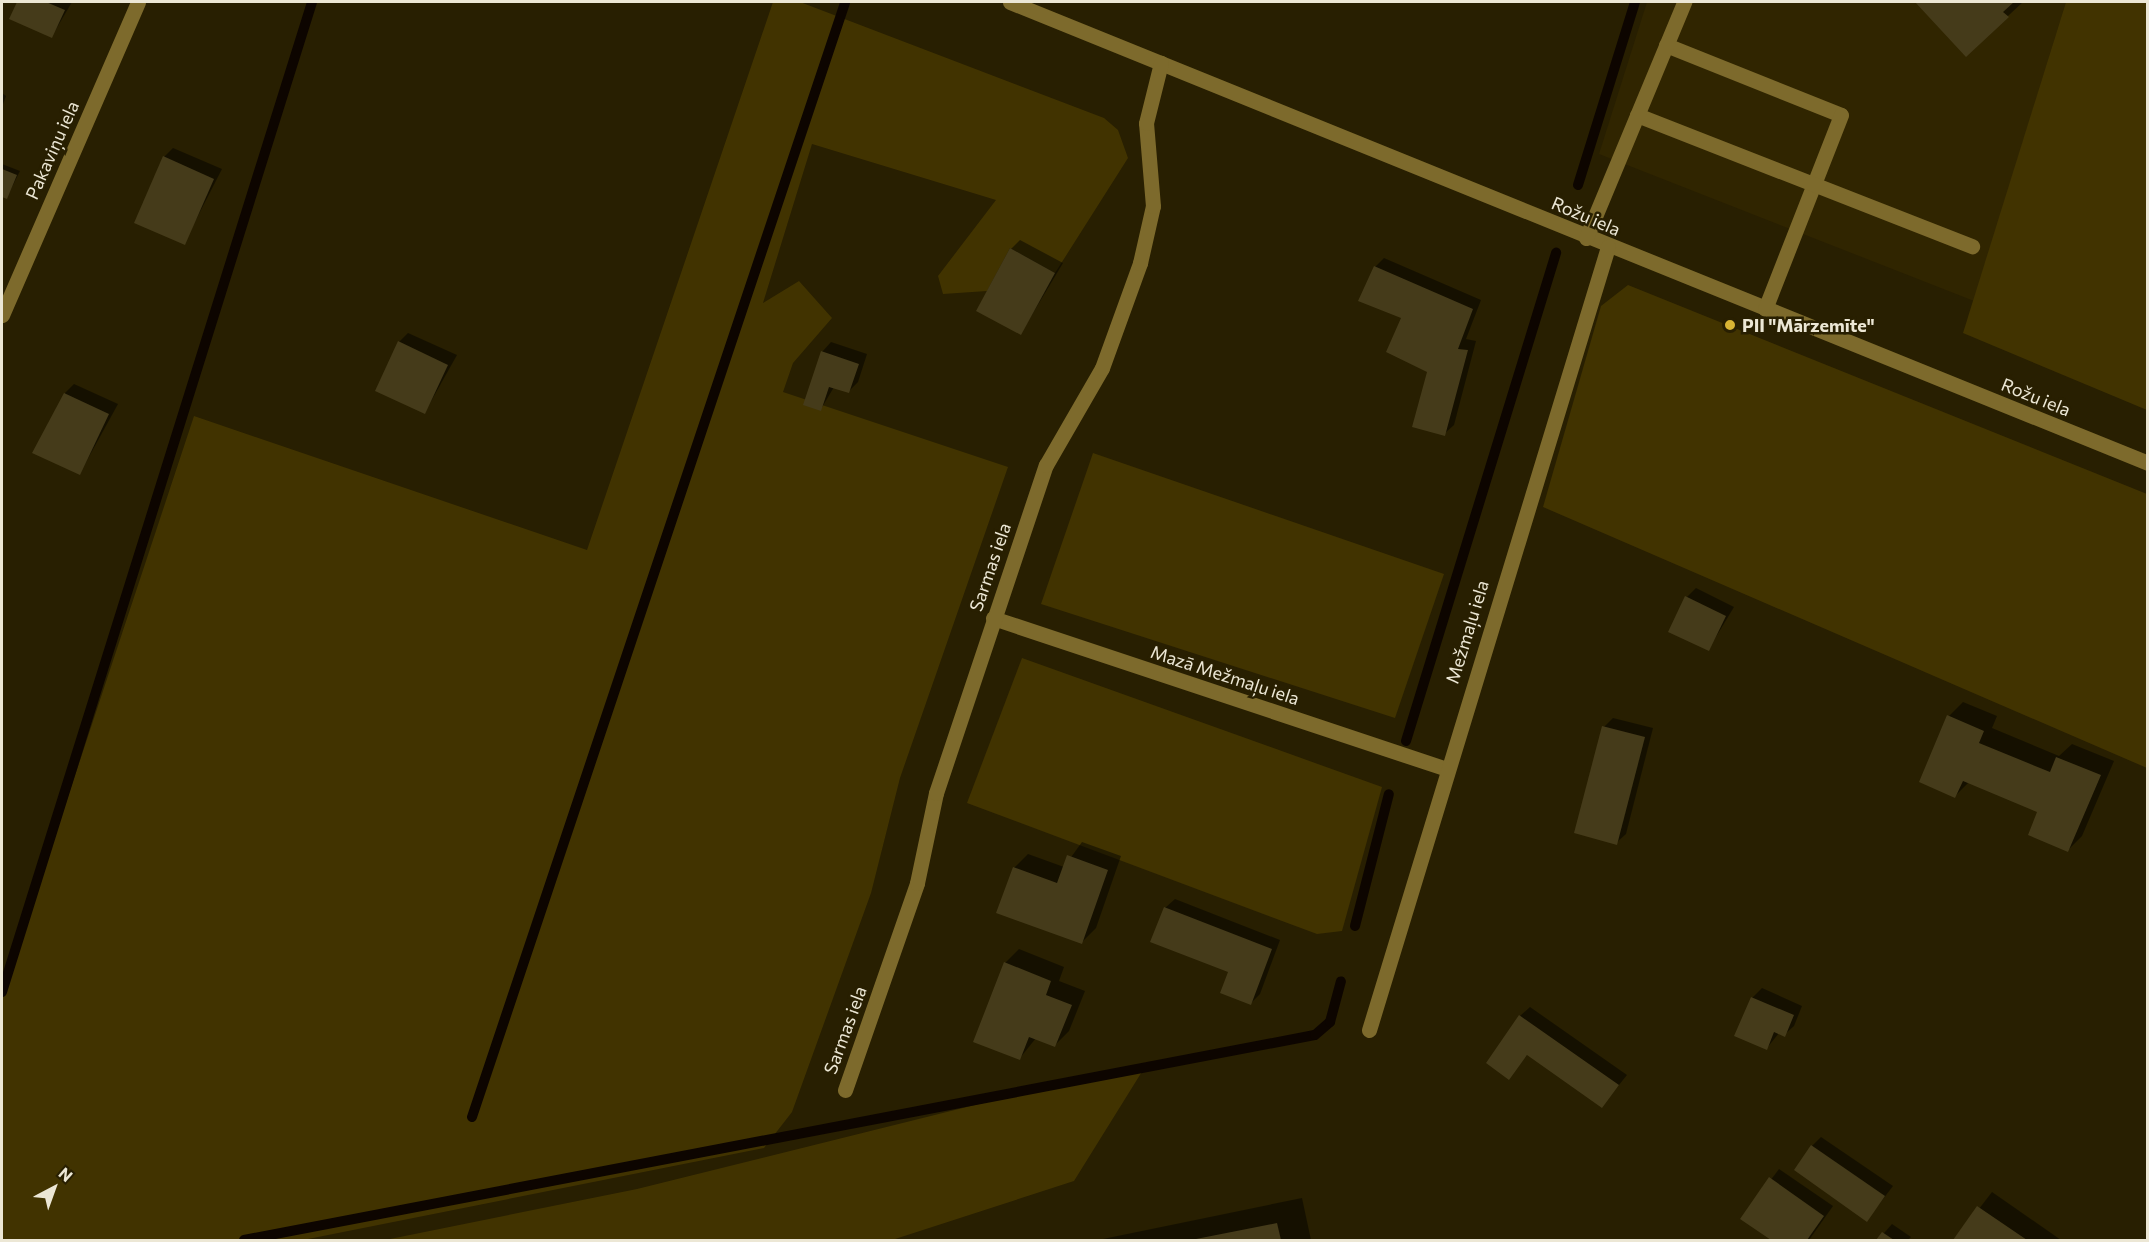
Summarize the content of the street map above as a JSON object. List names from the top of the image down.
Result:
{
  "streets": {
    "street": [
      "Pakaviņu iela",
      "Rožu iela",
      "Sarmas iela",
      "Mežmaļu iela",
      "Mazā Mežmaļu iela"
    ]
  },
  "crossings": [
    ["Rožu iela", "Sarmas iela"],
    ["Rožu iela", "Mežmaļu iela"],
    ["Sarmas iela", "Mazā Mežmaļu iela"],
    ["Mežmaļu iela", "Mazā Mežmaļu iela"]
  ],
  "places": ["PII \"Mārzemīte\""],
  "north": "top right"
}
